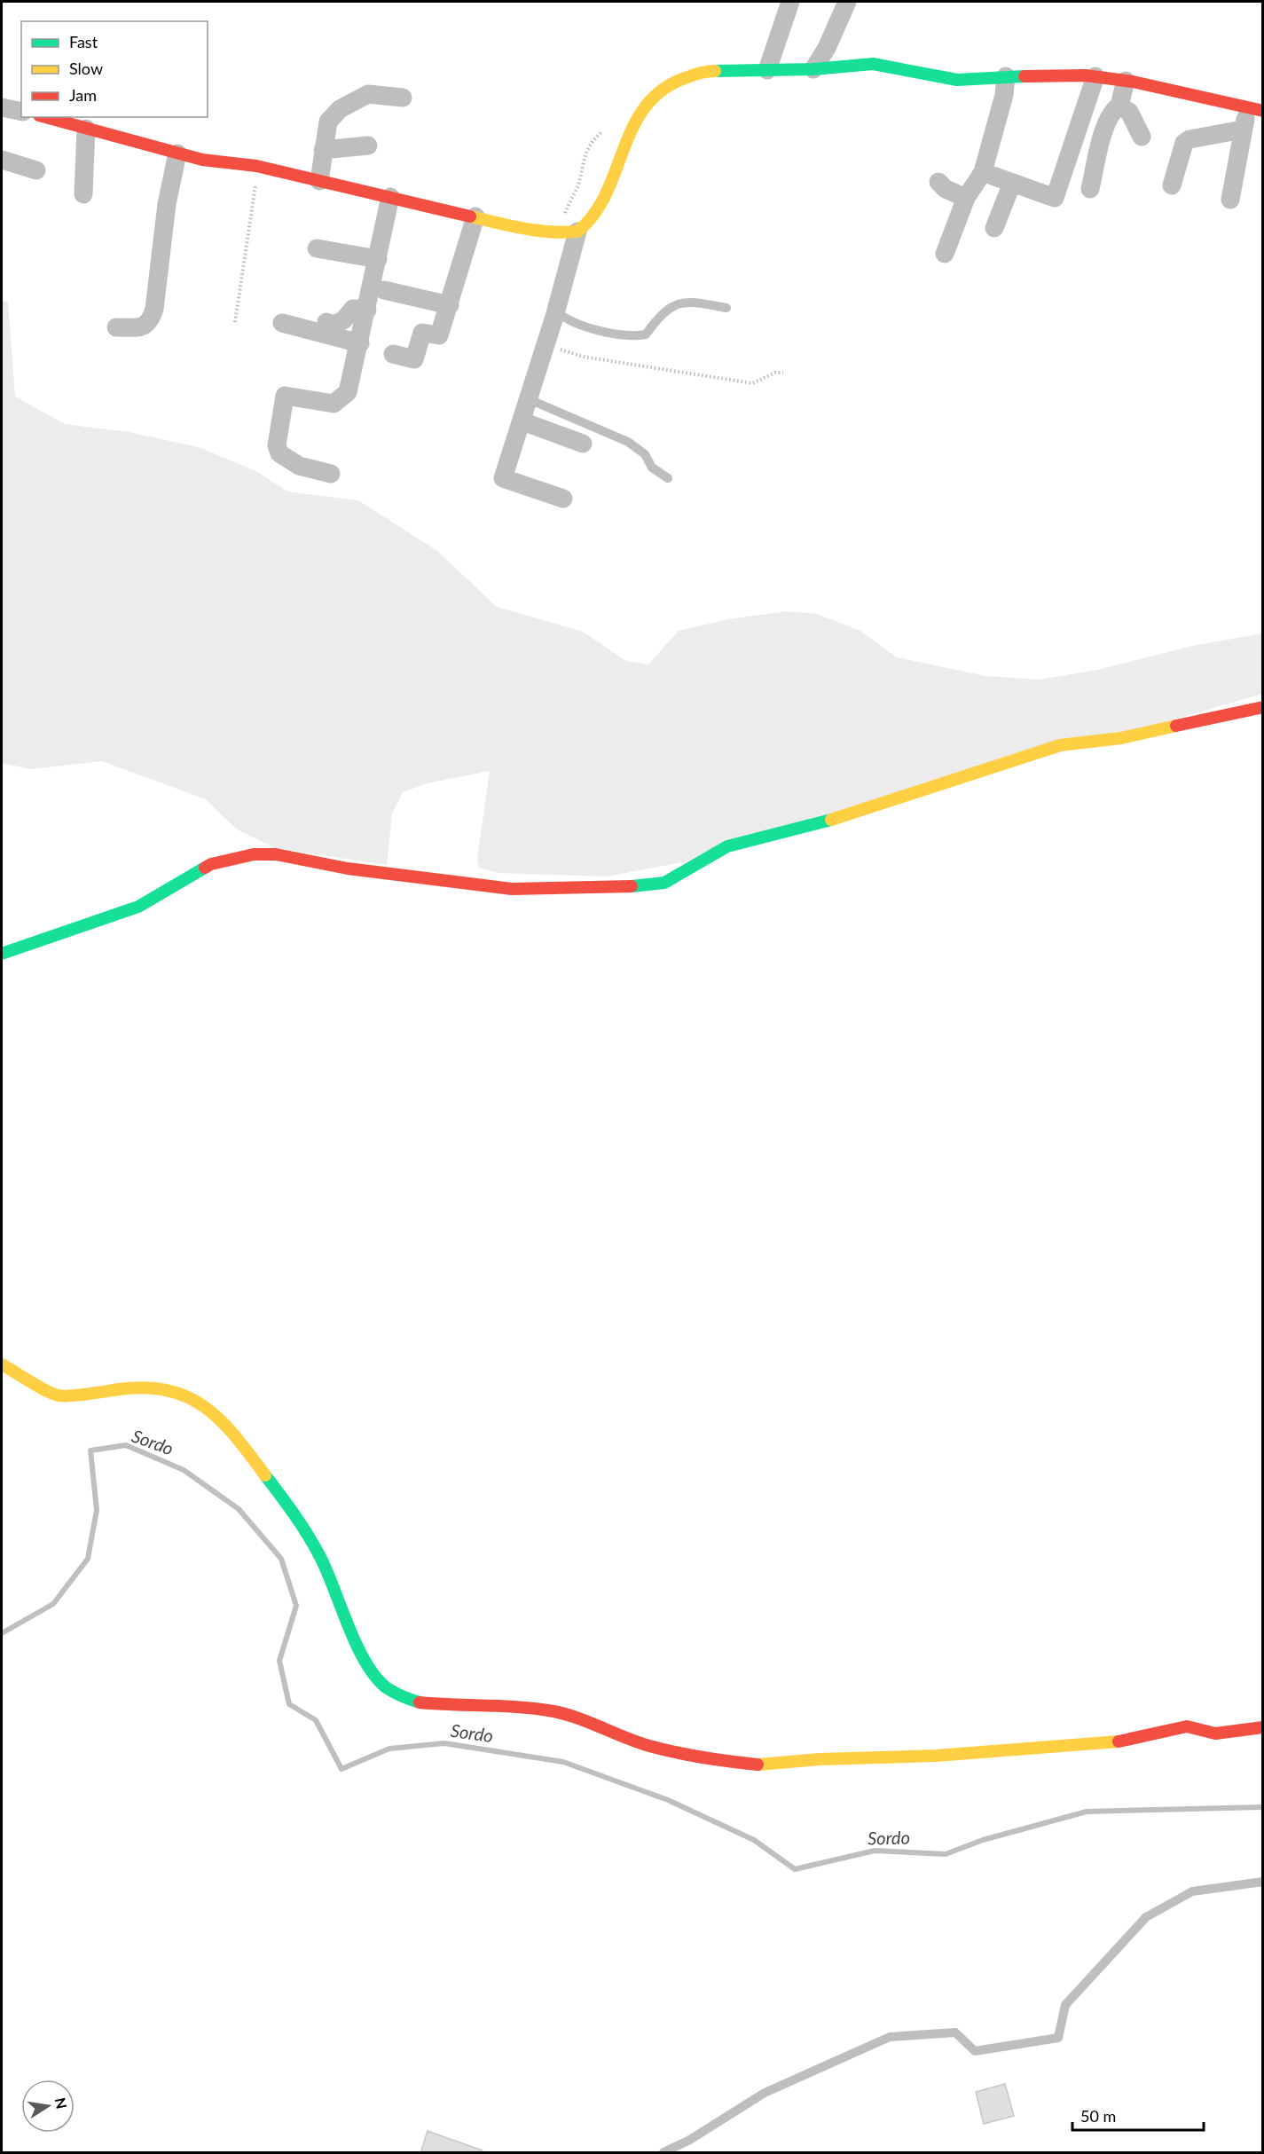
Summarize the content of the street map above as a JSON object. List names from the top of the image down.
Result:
{
  "water": ["Sordo"],
  "legend": ["Fast", "Slow", "Jam"],
  "scale_bar": "50 m",
  "north": "right"
}
